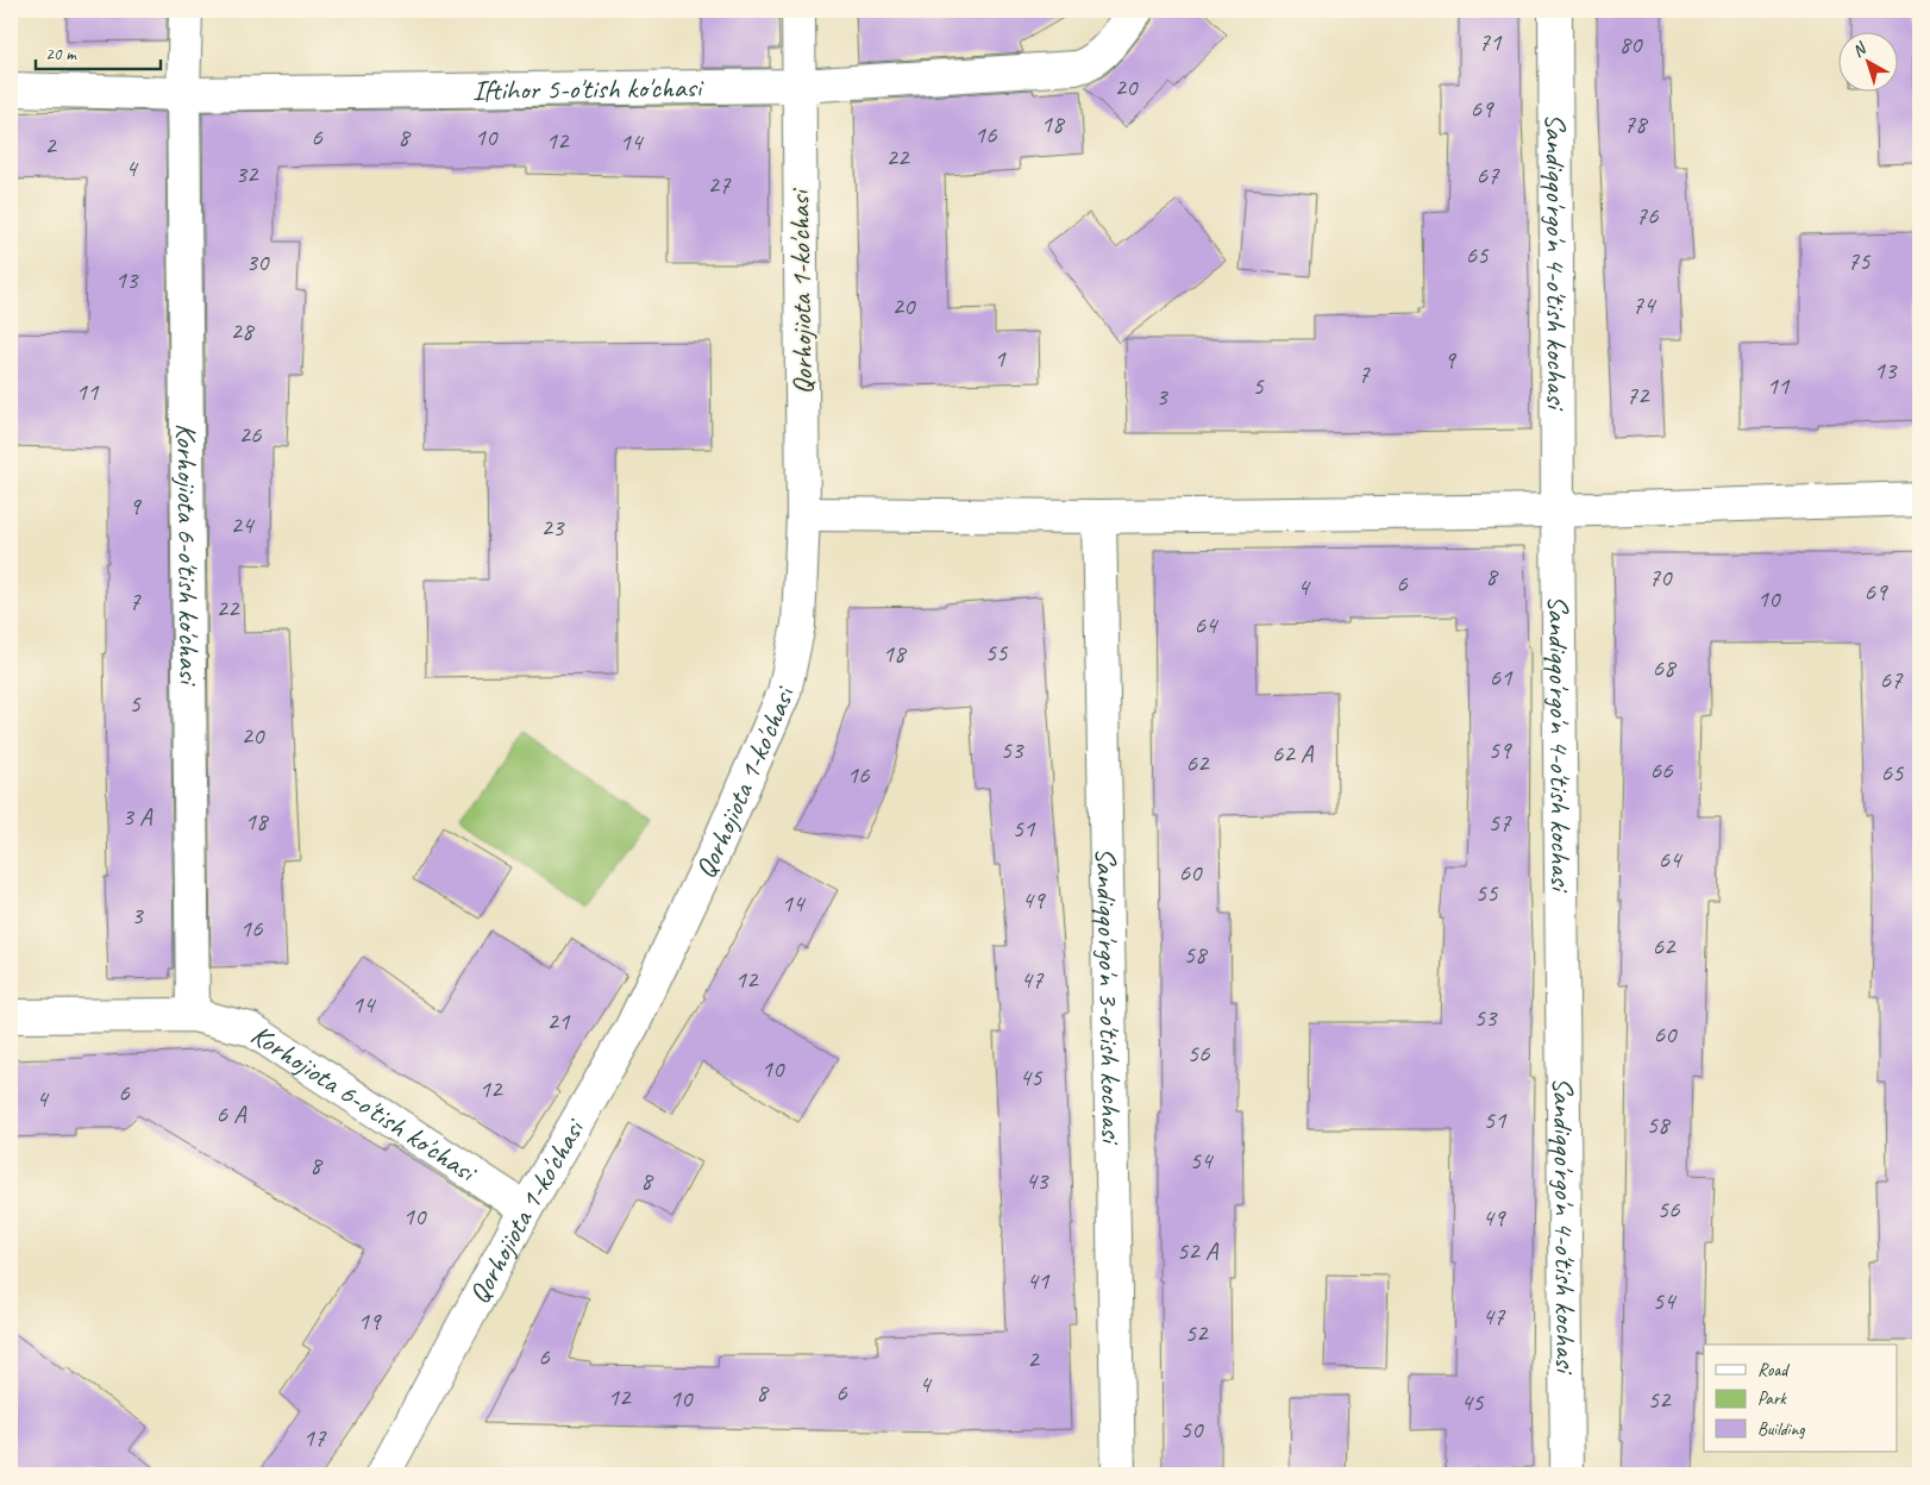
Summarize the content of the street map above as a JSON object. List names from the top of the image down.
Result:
{
  "streets": {
    "street": [
      "Iftihor 5-o'tish ko'chasi",
      "Sandiqqo'rgo'n 4-o'tish kochasi",
      "Qorhojiota 1-ko'chasi",
      "Korhojiota 6-o'tish ko'chasi",
      "Sandiqqo'rgo'n 3-o'tish kochasi"
    ]
  },
  "crossings": [
    ["Iftihor 5-o'tish ko'chasi", "Qorhojiota 1-ko'chasi"],
    ["Iftihor 5-o'tish ko'chasi", "Korhojiota 6-o'tish ko'chasi"],
    ["Qorhojiota 1-ko'chasi", "Korhojiota 6-o'tish ko'chasi"]
  ],
  "house_numbers": [
    "71",
    "80",
    "20",
    "69",
    "18",
    "78",
    "16",
    "6",
    "8",
    "10",
    "12",
    "14",
    "2",
    "22",
    "4",
    "32",
    "67",
    "27",
    "76",
    "65",
    "75",
    "30",
    "13",
    "74",
    "20",
    "28",
    "1",
    "9",
    "13",
    "7",
    "5",
    "11",
    "11",
    "72",
    "3",
    "26",
    "9",
    "24",
    "23",
    "8",
    "70",
    "6",
    "4",
    "69",
    "10",
    "7",
    "22",
    "64",
    "55",
    "18",
    "68",
    "61",
    "67",
    "5",
    "20",
    "53",
    "59",
    "62 A",
    "62",
    "66",
    "65",
    "16",
    "3 A",
    "18",
    "57",
    "51",
    "64",
    "60",
    "55",
    "49",
    "14",
    "3",
    "16",
    "62",
    "58",
    "12",
    "47",
    "14",
    "53",
    "21",
    "60",
    "56",
    "10",
    "45",
    "12",
    "6",
    "4",
    "6 A",
    "51",
    "58",
    "54",
    "8",
    "8",
    "43",
    "56",
    "10",
    "49",
    "52 A",
    "41",
    "54",
    "47",
    "19",
    "52",
    "6",
    "2",
    "4",
    "8",
    "6",
    "12",
    "10",
    "52",
    "45",
    "50",
    "17"
  ],
  "legend": ["Road", "Park", "Building"],
  "scale_bar": "20 m",
  "north": "top left"
}
